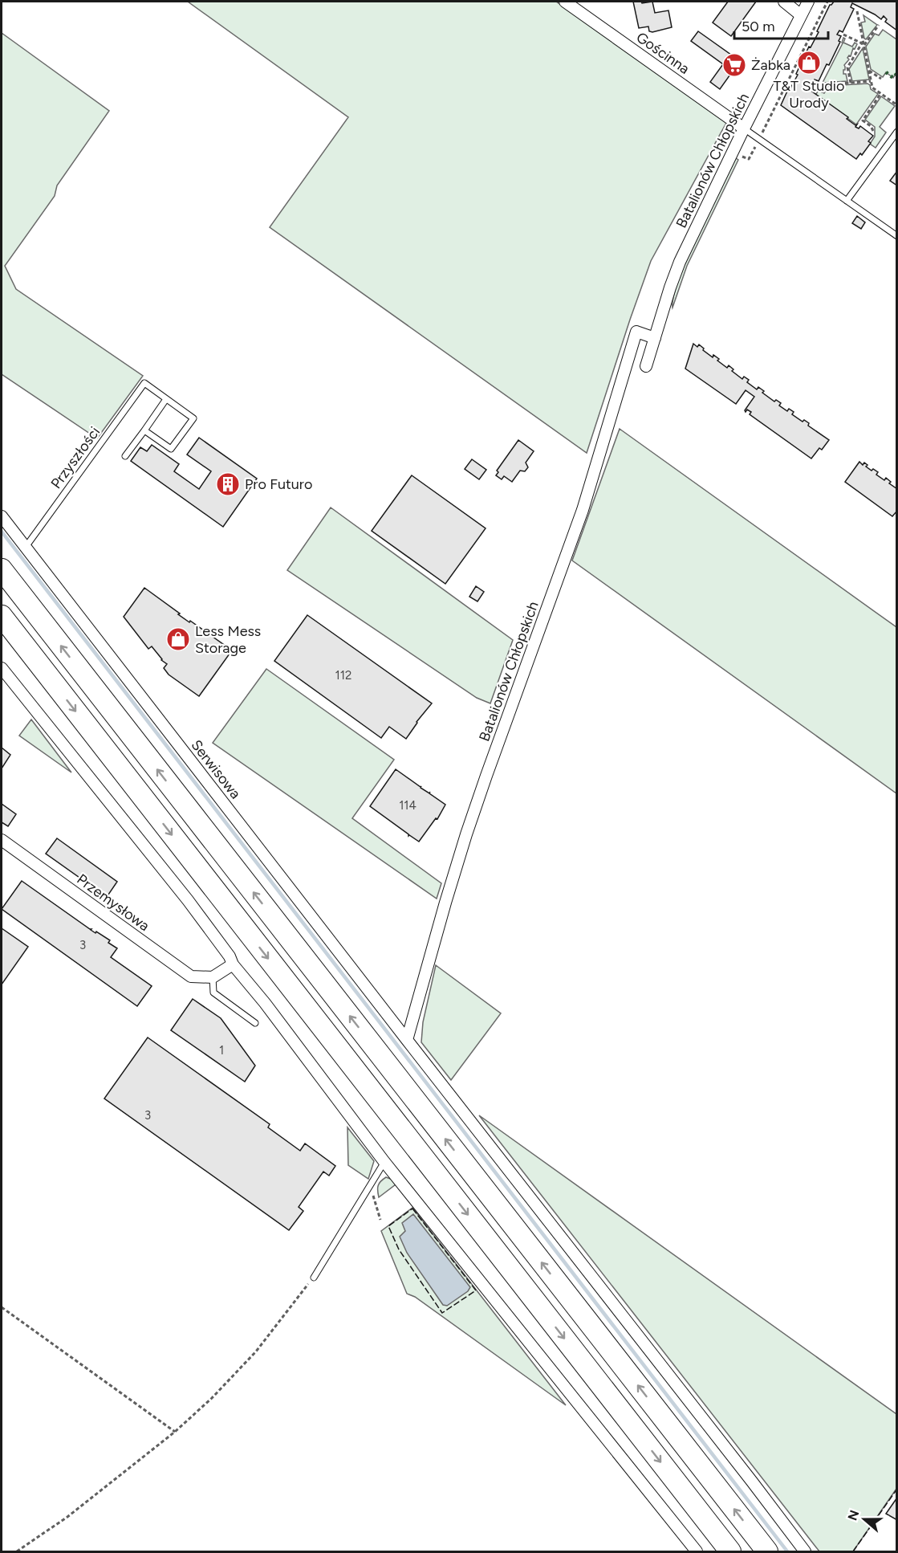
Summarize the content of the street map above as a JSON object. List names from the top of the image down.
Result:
{
  "streets": {
    "street": [
      "Gościnna",
      "Batalionów Chłopskich",
      "Serwisowa",
      "Przemysłowa"
    ],
    "lane": ["Przyszłości"]
  },
  "crossings": [
    ["Gościnna", "Batalionów Chłopskich"],
    ["Batalionów Chłopskich", "Serwisowa"],
    ["Przyszłości", "Serwisowa"]
  ],
  "places": {
    "shop": ["T&T Studio Urody", "Less Mess Storage"],
    "supermarket": ["Żabka"],
    "building": ["Pro Futuro"]
  },
  "house_numbers": [
    "112",
    "114",
    "3",
    "1",
    "3"
  ],
  "scale_bar": "50 m",
  "north": "left"
}
